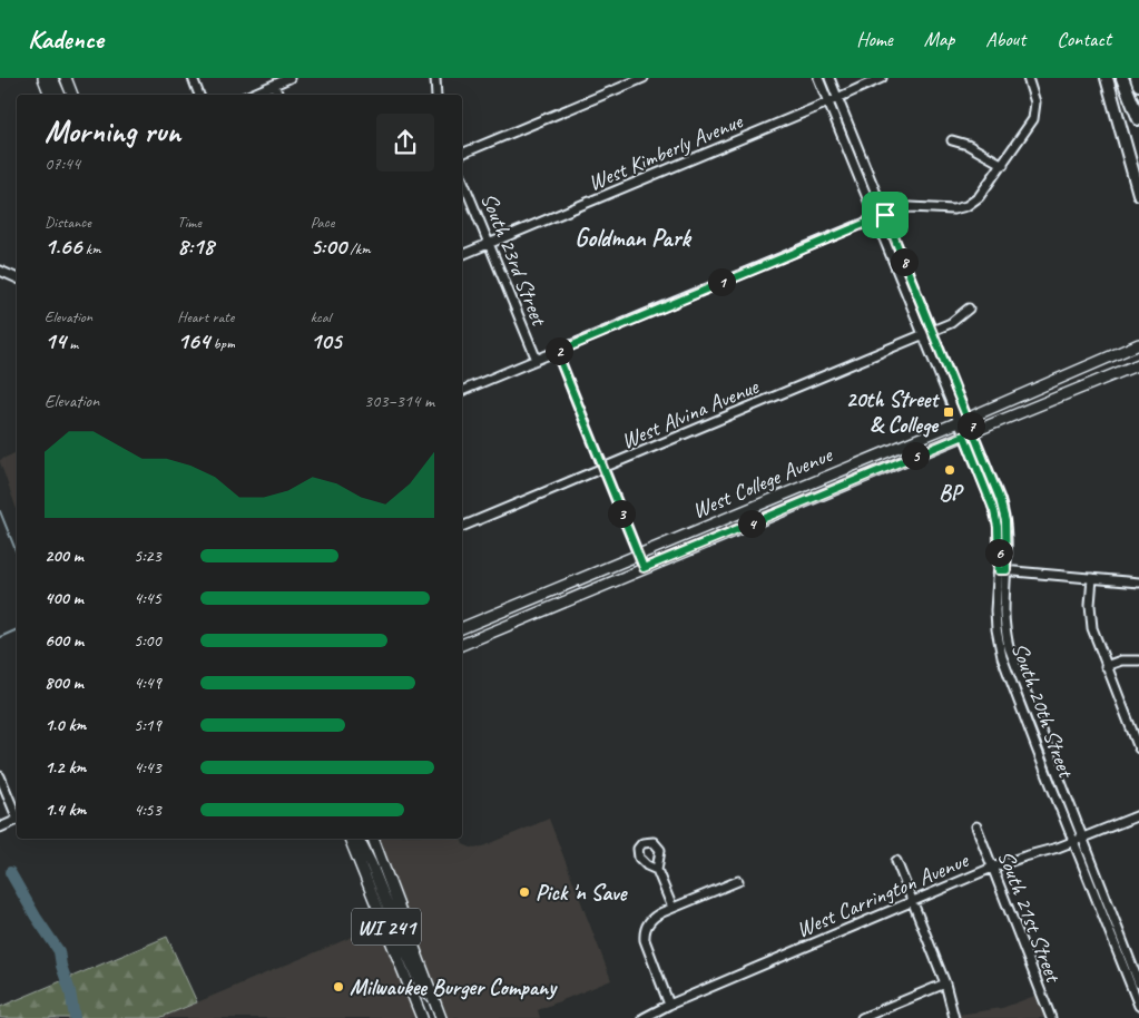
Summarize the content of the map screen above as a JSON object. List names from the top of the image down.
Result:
{
  "streets": {
    "main road": ["West College Avenue", "WI 241"],
    "street": [
      "West Kimberly Avenue",
      "South 23rd Street",
      "West Alvina Avenue",
      "South 20th Street",
      "West Carrington Avenue",
      "South 21st Street"
    ]
  },
  "crossings": [
    ["West Kimberly Avenue", "South 23rd Street"],
    ["West Kimberly Avenue", "South 20th Street"],
    ["South 23rd Street", "West Alvina Avenue"],
    ["South 23rd Street", "West College Avenue"],
    ["West Alvina Avenue", "South 20th Street"],
    ["West College Avenue", "South 20th Street"],
    ["South 20th Street", "West Carrington Avenue"],
    ["West Carrington Avenue", "South 21st Street"]
  ],
  "districts": ["Goldman Park"],
  "places": {
    "transit": ["20th Street & College"],
    "other": ["BP", "Pick 'n Save", "Milwaukee Burger Company"]
  },
  "page": {
    "header": "Kadence",
    "nav": [
      "Home",
      "Map",
      "About",
      "Contact"
    ],
    "heading": ["Morning run", "07:44"],
    "stats": [
      ["Distance", "1.66 km"],
      ["Time", "8:18"],
      ["Pace", "5:00 /km"],
      ["Elevation", "14 m"],
      ["Heart rate", "164 bpm"],
      ["kcal", "105"]
    ],
    "pins": [
      "8",
      "1",
      "2",
      "7",
      "5",
      "3",
      "4",
      "6"
    ],
    "chart": ["Elevation", "303–314 m"],
    "list": [
      {
        "name": "200 m",
        "note": "5:23"
      },
      {
        "name": "400 m",
        "note": "4:45"
      },
      {
        "name": "600 m",
        "note": "5:00"
      },
      {
        "name": "800 m",
        "note": "4:49"
      },
      {
        "name": "1.0 km",
        "note": "5:19"
      },
      {
        "name": "1.2 km",
        "note": "4:43"
      },
      {
        "name": "1.4 km",
        "note": "4:53"
      }
    ]
  }
}
